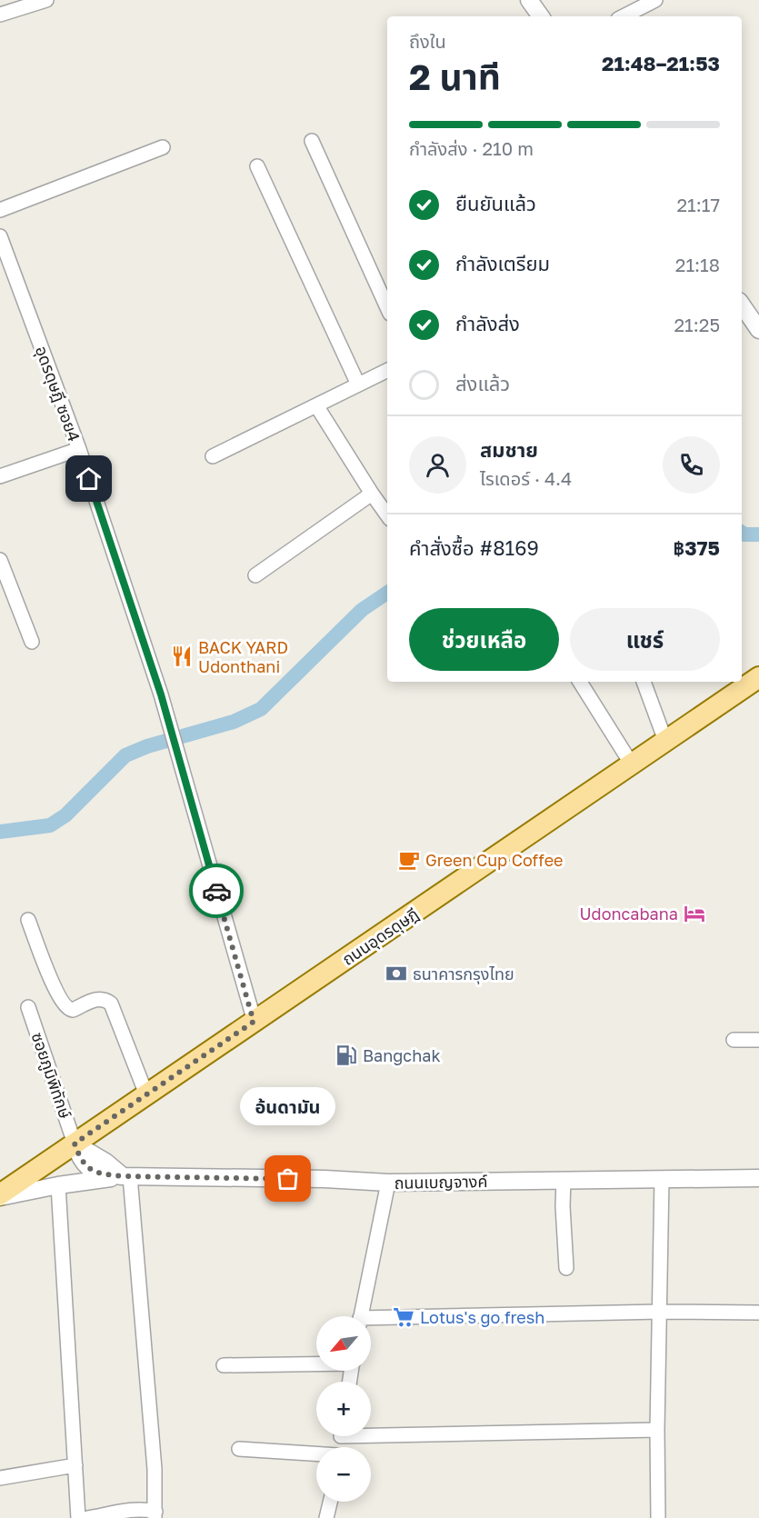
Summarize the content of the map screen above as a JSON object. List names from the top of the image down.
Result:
{
  "streets": {
    "main road": ["ถนนอุดรดุษฎี"],
    "street": ["อุดรดุษฎี ซอย4", "ซอยภูมิพิทักษ์", "ถนนเบญจางค์"]
  },
  "crossings": [
    ["อุดรดุษฎี ซอย4", "ถนนอุดรดุษฎี"],
    ["ถนนอุดรดุษฎี", "ซอยภูมิพิทักษ์"],
    ["ถนนอุดรดุษฎี", "ถนนเบญจางค์"],
    ["ซอยภูมิพิทักษ์", "ถนนเบญจางค์"]
  ],
  "places": {
    "restaurant": ["BACK YARD Udonthani"],
    "cafe": ["Green Cup Coffee"],
    "hotel": ["Udoncabana"],
    "bank": ["ธนาคารกรุงไทย"],
    "fuel station": ["Bangchak"],
    "other": ["อ้นดามัน"],
    "supermarket": ["Lotus's go fresh"]
  },
  "north": "bottom left",
  "page": {
    "heading": ["2 นาที", "ถึงใน", "21:48–21:53"],
    "panel": [
      "สมชาย",
      "ไรเดอร์ · 4.4",
      "คำสั่งซื้อ #8169",
      "฿375"
    ],
    "bar": "กำลังส่ง · 210 m",
    "list": [
      ["ยืนยันแล้ว", "21:17"],
      ["กำลังเตรียม", "21:18"],
      ["กำลังส่ง", "21:25"],
      "ส่งแล้ว"
    ],
    "buttons": ["ช่วยเหลือ", "แชร์"],
    "bubble": "อ้นดามัน",
    "map_buttons": ["+", "−"]
  }
}
